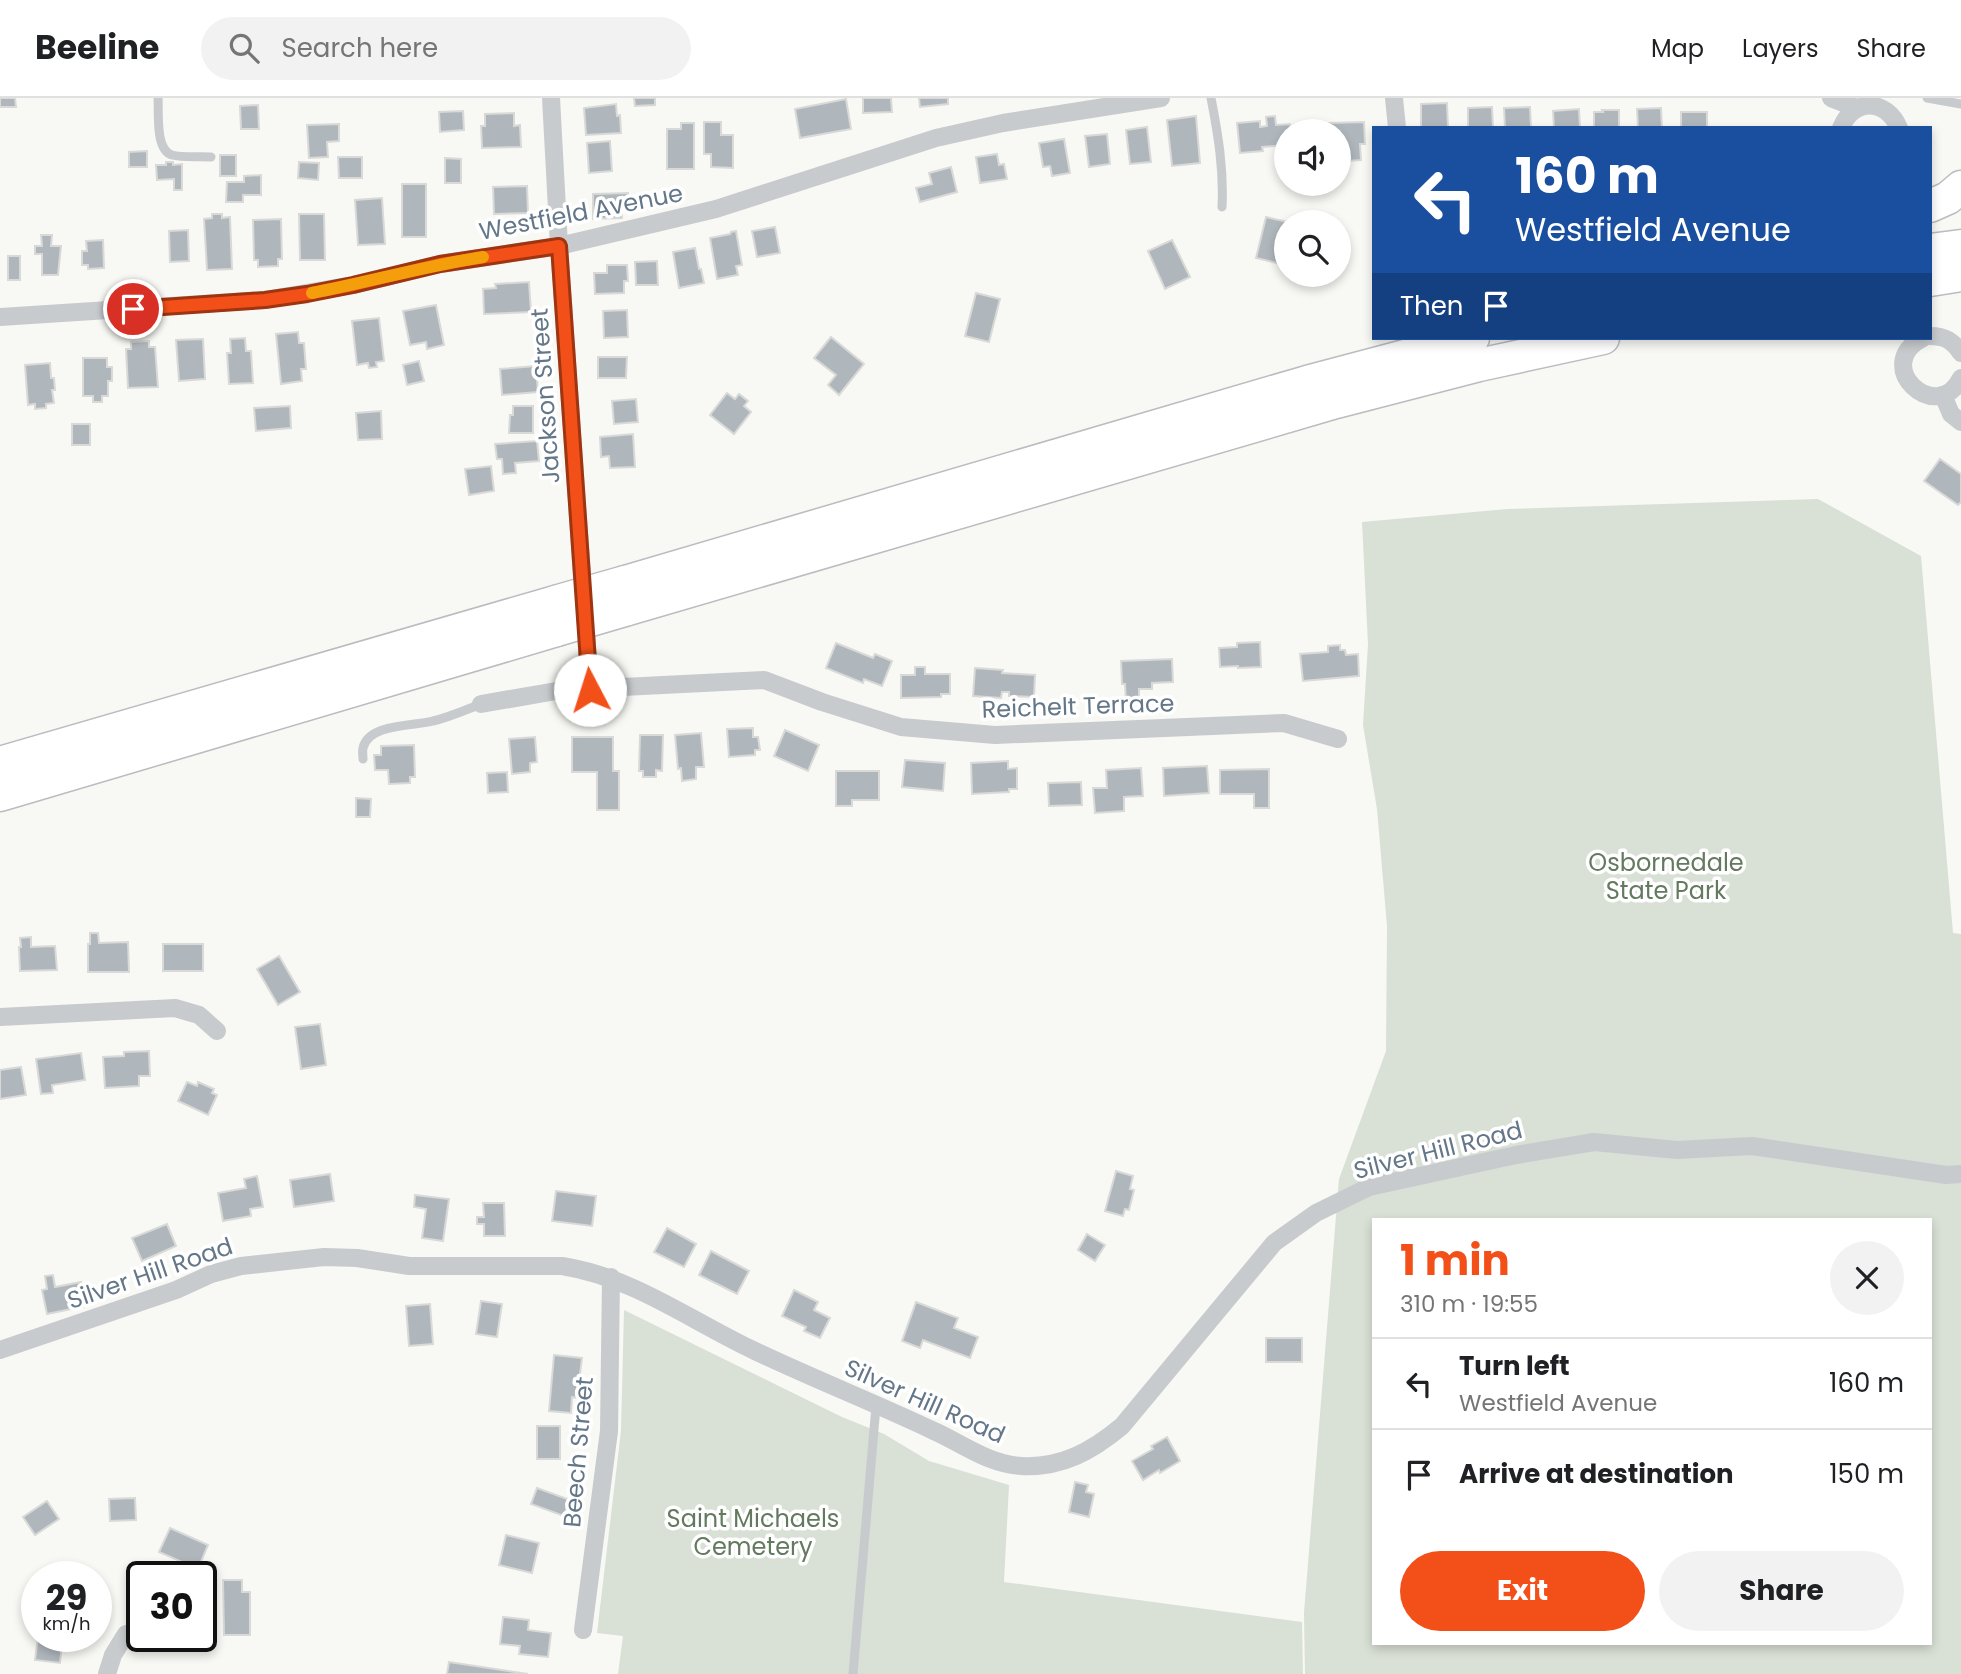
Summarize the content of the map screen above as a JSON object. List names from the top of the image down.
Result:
{
  "streets": {
    "street": [
      "Westfield Avenue",
      "Jackson Street",
      "Reichelt Terrace",
      "Silver Hill Road",
      "Beech Street"
    ]
  },
  "crossings": [
    ["Westfield Avenue", "Jackson Street"],
    ["Jackson Street", "Reichelt Terrace"],
    ["Silver Hill Road", "Beech Street"]
  ],
  "parks": ["Osbornedale State Park", "Saint Michaels Cemetery"],
  "page": {
    "header": "Beeline",
    "search": "Search here",
    "nav": ["Map", "Layers", "Share"],
    "turn": ["160 m", "Westfield Avenue"],
    "then": "Then",
    "heading": ["1 min", "310 m · 19:55"],
    "list": [
      {
        "name": "Turn left",
        "note": "Westfield Avenue",
        "value": "160 m"
      },
      {
        "name": "Arrive at destination",
        "value": "150 m"
      }
    ],
    "buttons": ["Exit", "Share"],
    "speed": "29 km/h",
    "limit": "30"
  }
}
